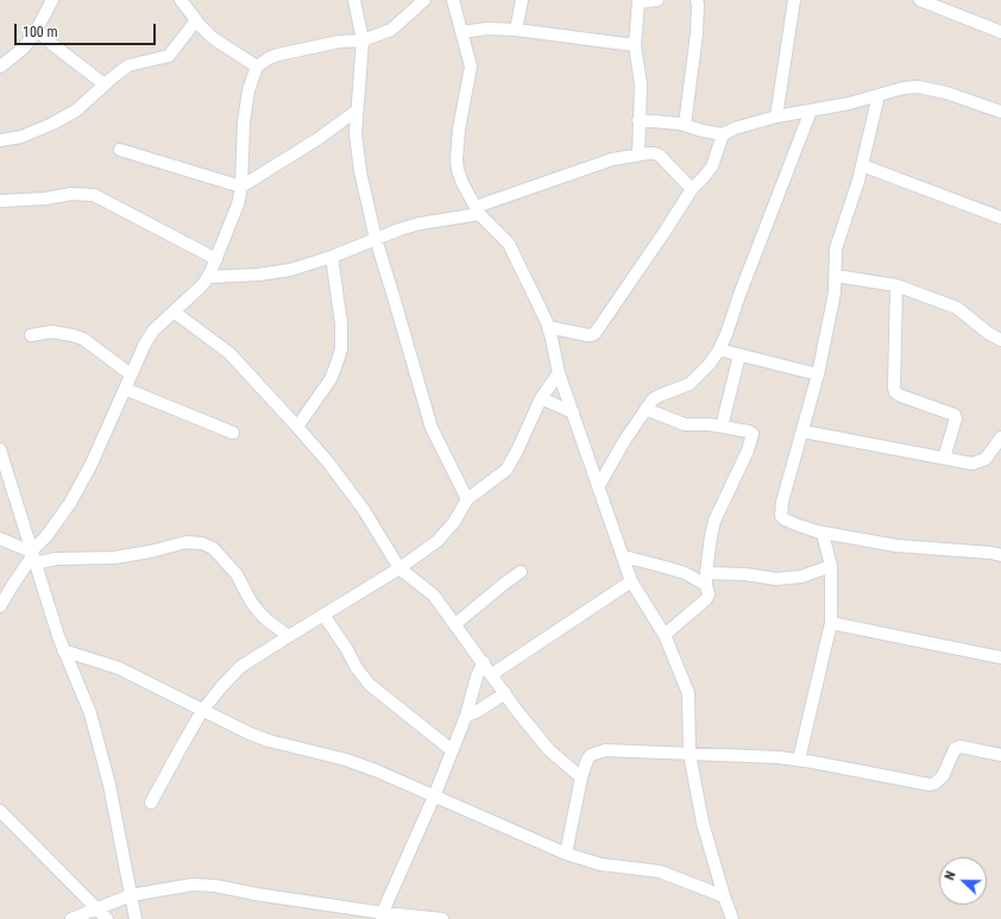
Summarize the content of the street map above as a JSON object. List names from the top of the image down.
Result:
{
  "scale_bar": "100 m",
  "north": "left"
}
